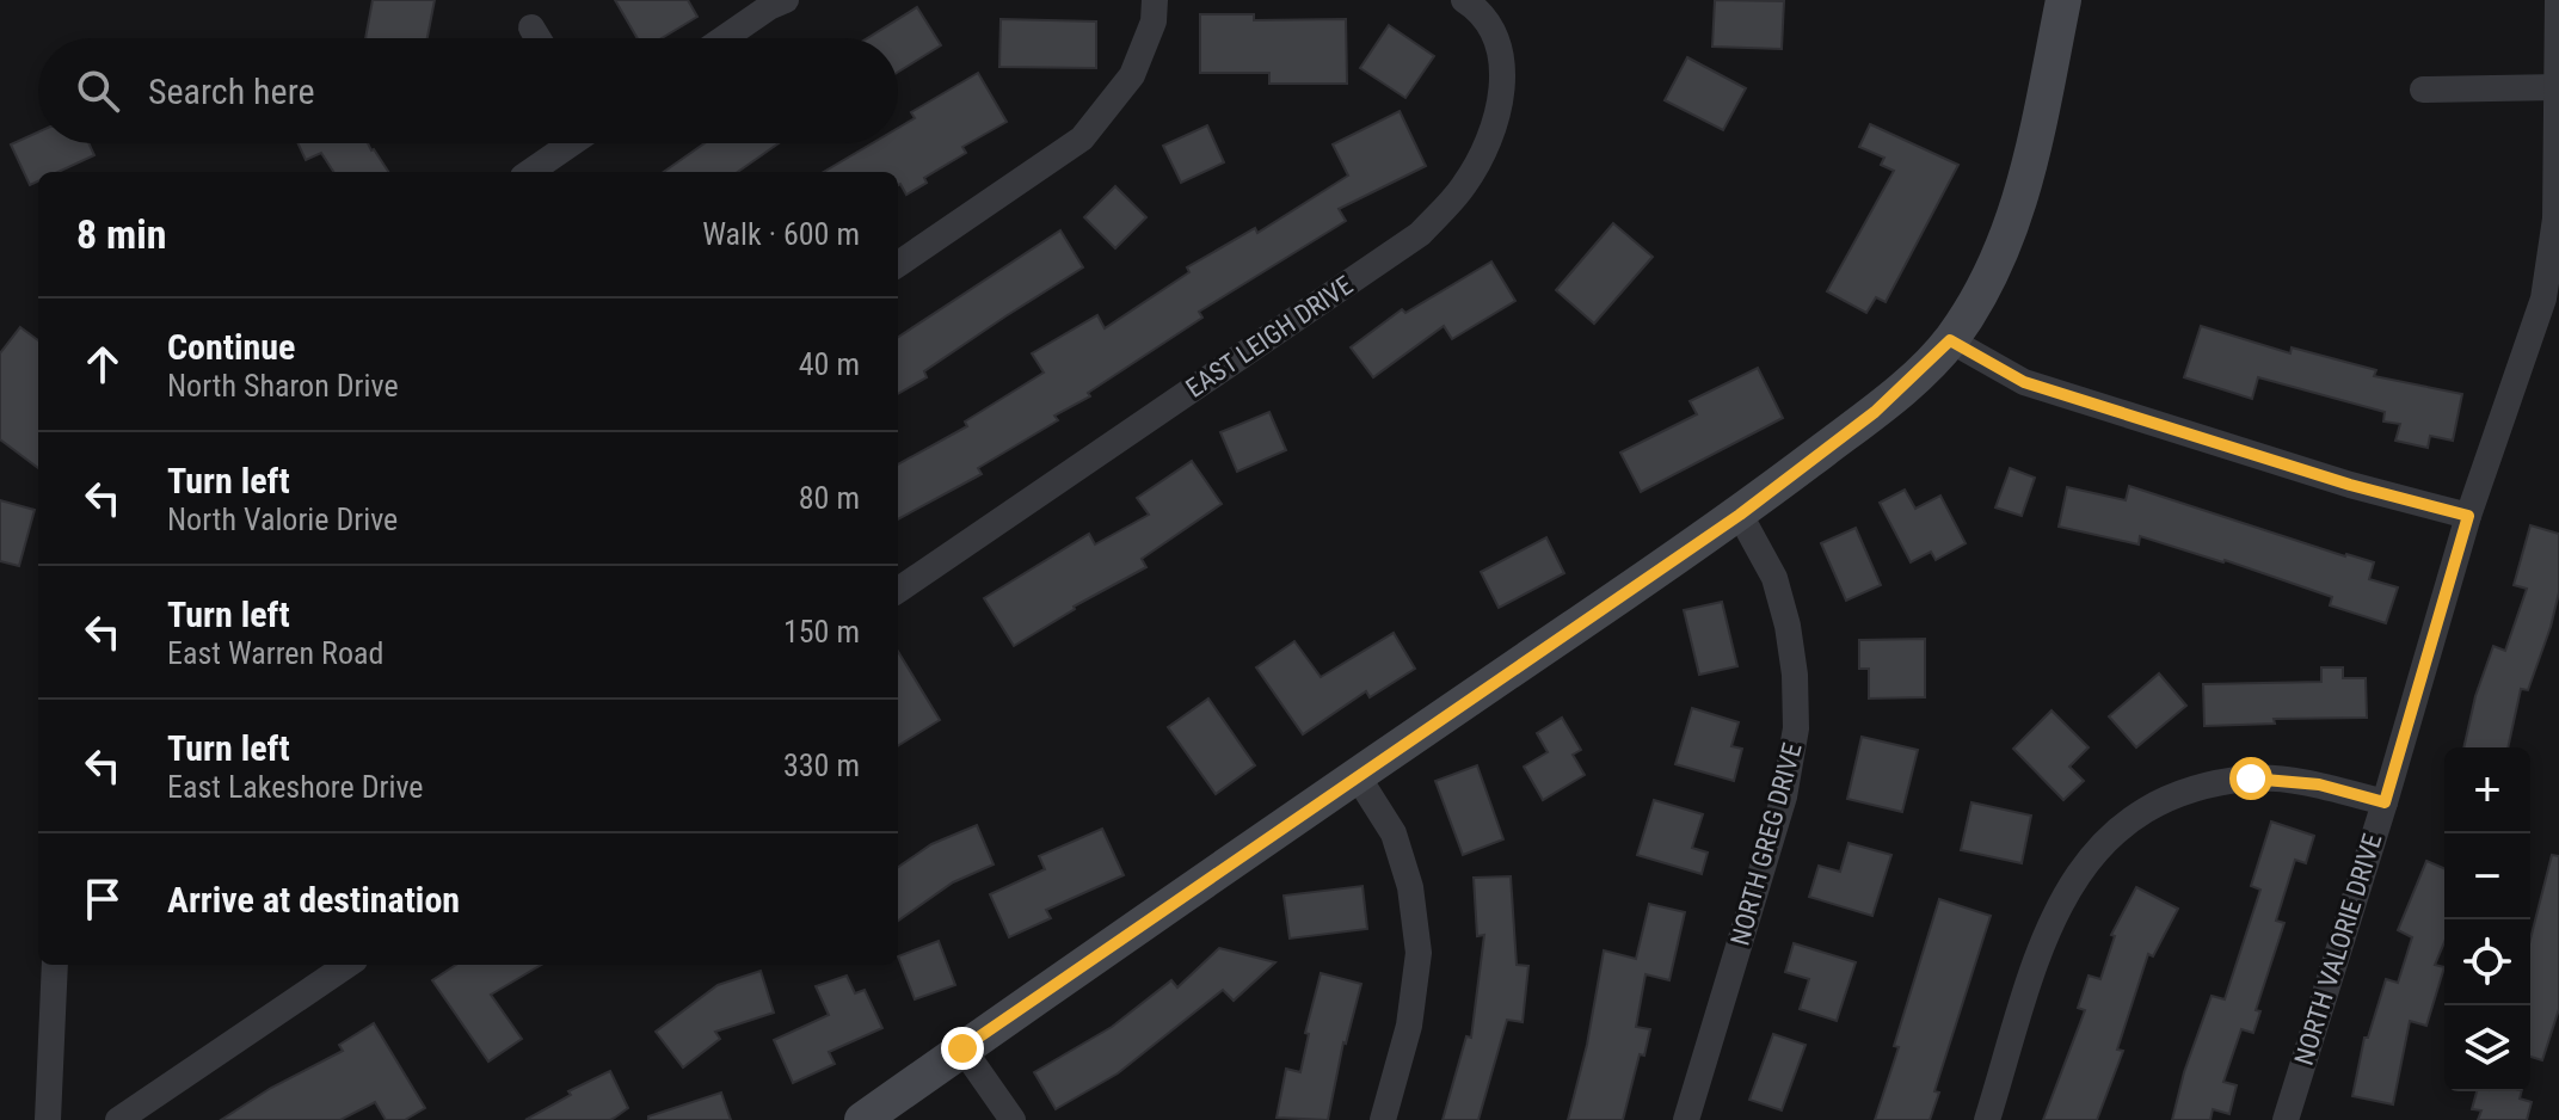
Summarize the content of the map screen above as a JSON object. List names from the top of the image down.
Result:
{
  "streets": {
    "street": ["EAST LEIGH DRIVE", "NORTH GREG DRIVE", "NORTH VALORIE DRIVE"]
  },
  "page": {
    "search": "Search here",
    "heading": ["8 min", "Walk · 600 m"],
    "list": [
      ["Continue", "North Sharon Drive", "40 m"],
      ["Turn left", "North Valorie Drive", "80 m"],
      ["Turn left", "East Warren Road", "150 m"],
      ["Turn left", "East Lakeshore Drive", "330 m"],
      "Arrive at destination"
    ],
    "map_buttons": ["+", "−"]
  }
}
